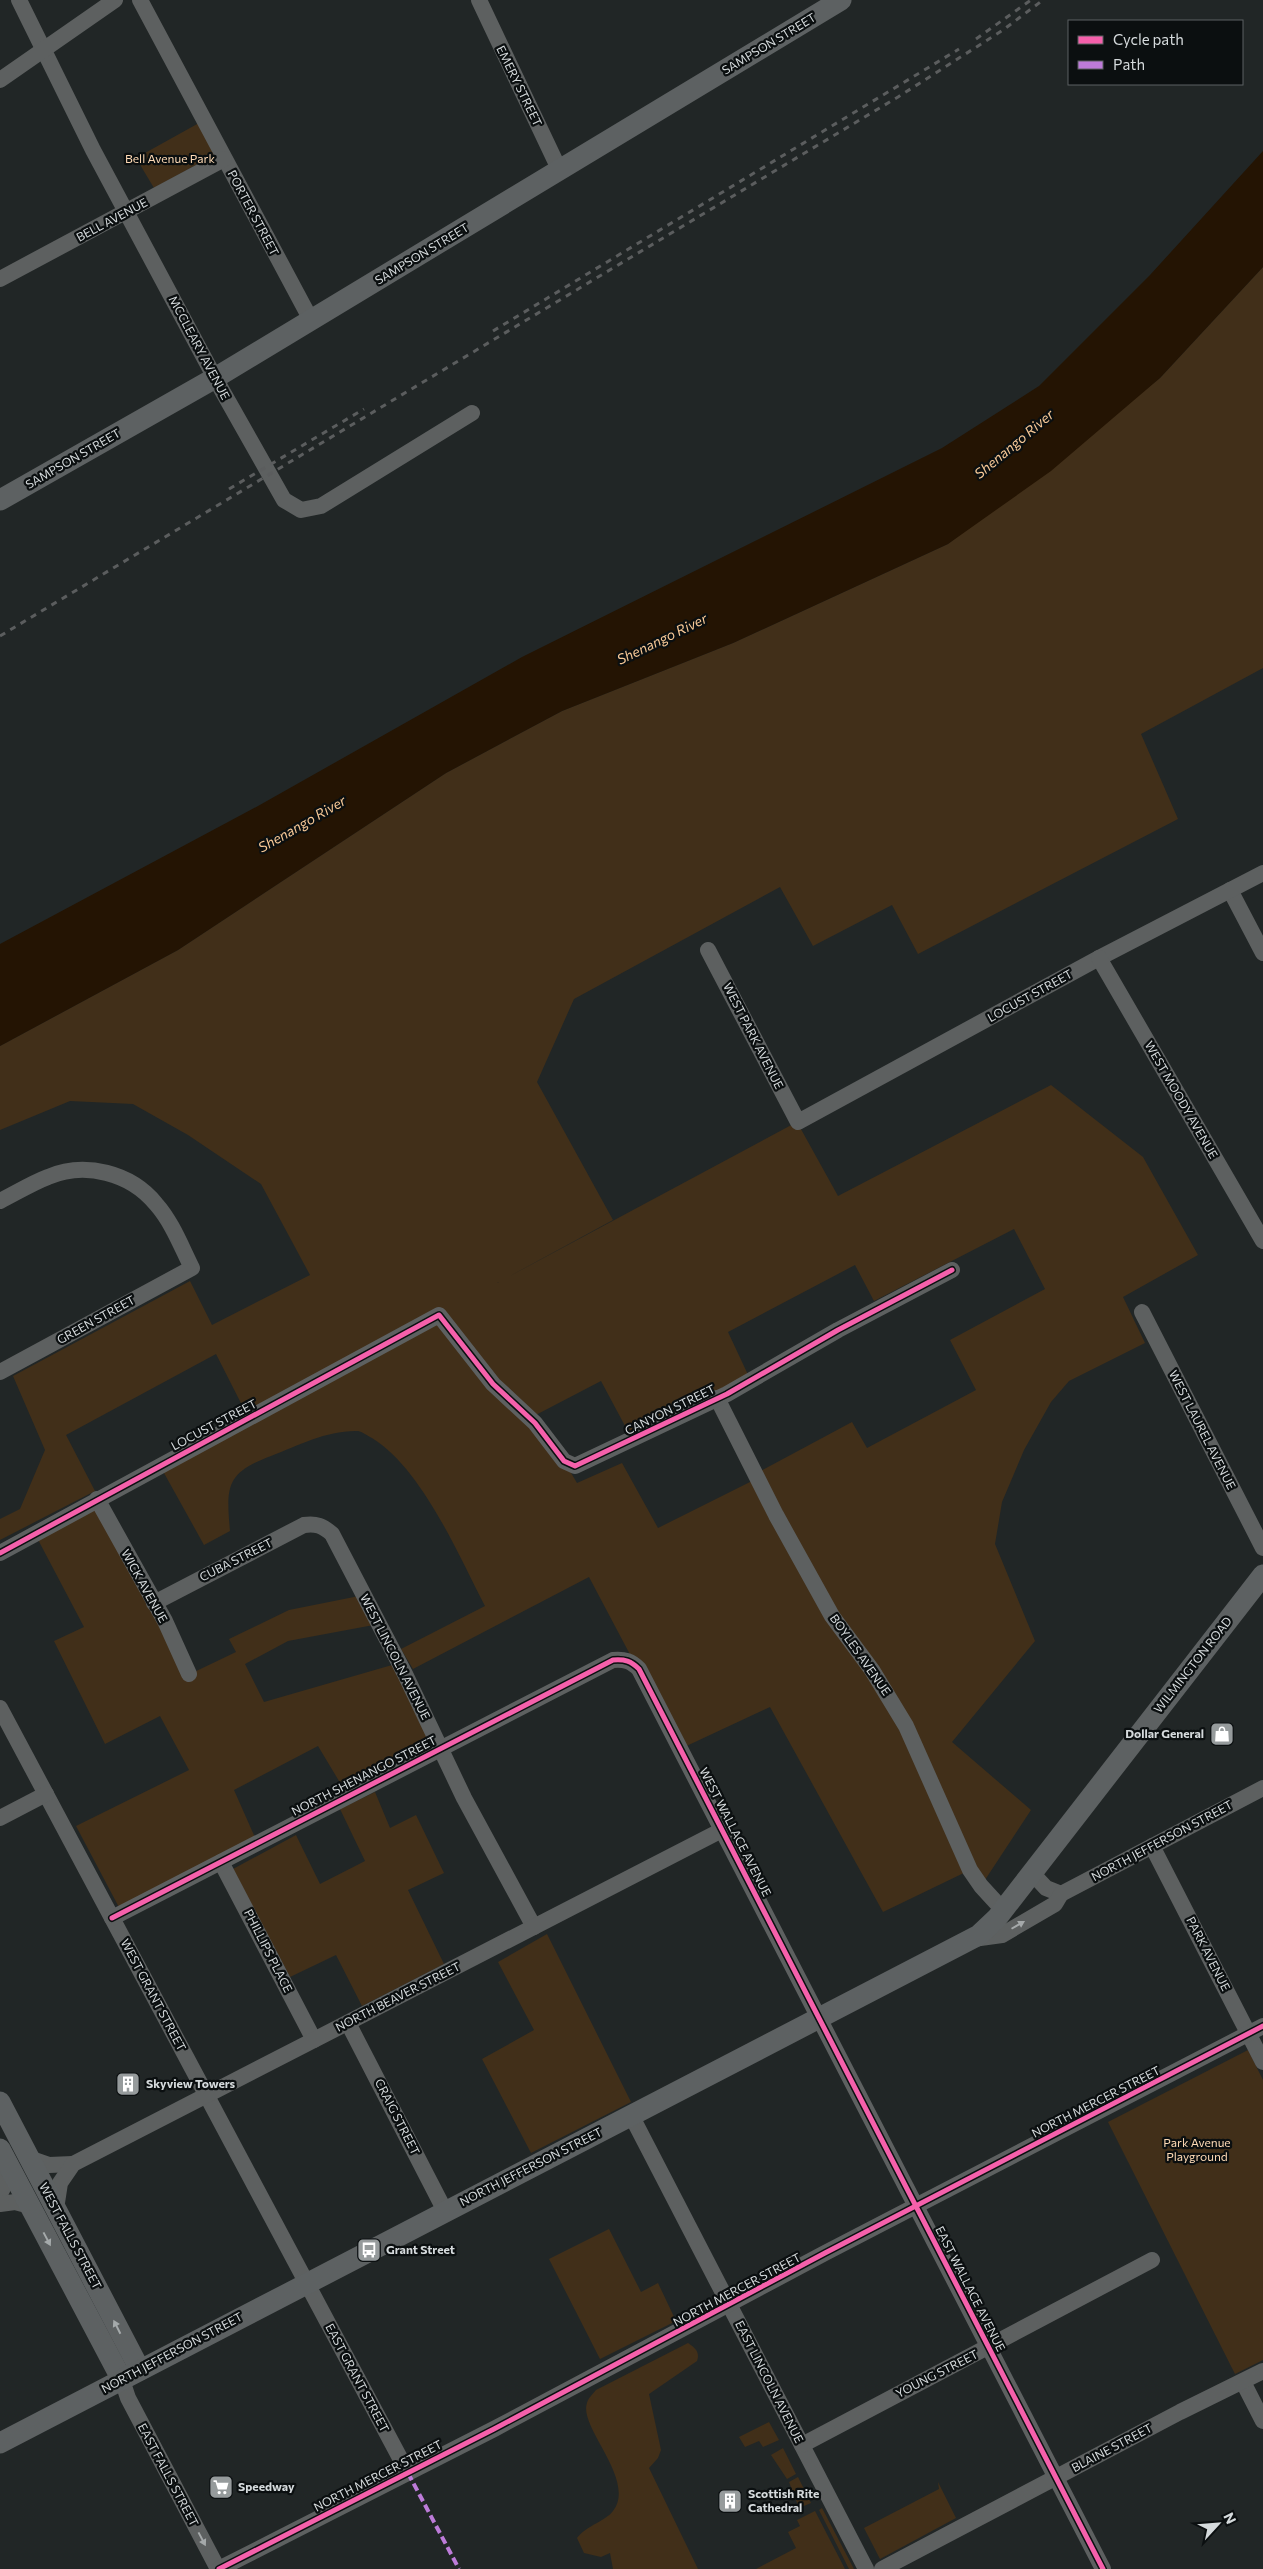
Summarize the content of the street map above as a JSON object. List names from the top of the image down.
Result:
{
  "streets": {
    "main road": [
      "SAMPSON STREET",
      "WILMINGTON ROAD",
      "NORTH JEFFERSON STREET",
      "WEST FALLS STREET"
    ],
    "street": [
      "EMERY STREET",
      "PORTER STREET",
      "BELL AVENUE",
      "MCCLEARY AVENUE",
      "LOCUST STREET",
      "WEST PARK AVENUE",
      "WEST MOODY AVENUE",
      "GREEN STREET",
      "CANYON STREET",
      "WEST LAUREL AVENUE",
      "CUBA STREET",
      "WICK AVENUE",
      "BOYLES AVENUE",
      "WEST LINCOLN AVENUE",
      "NORTH SHENANGO STREET",
      "WEST WALLACE AVENUE",
      "PHILLIPS PLACE",
      "PARK AVENUE",
      "WEST GRANT STREET",
      "NORTH BEAVER STREET",
      "NORTH MERCER STREET",
      "CRAIG STREET",
      "EAST WALLACE AVENUE",
      "YOUNG STREET",
      "EAST GRANT STREET",
      "EAST LINCOLN AVENUE",
      "BLAINE STREET",
      "EAST FALLS STREET"
    ]
  },
  "crossings": [
    ["SAMPSON STREET", "EMERY STREET"],
    ["SAMPSON STREET", "PORTER STREET"],
    ["SAMPSON STREET", "MCCLEARY AVENUE"],
    ["PORTER STREET", "BELL AVENUE"],
    ["BELL AVENUE", "MCCLEARY AVENUE"],
    ["LOCUST STREET", "WEST PARK AVENUE"],
    ["LOCUST STREET", "WEST MOODY AVENUE"],
    ["LOCUST STREET", "CANYON STREET"],
    ["LOCUST STREET", "WICK AVENUE"],
    ["CANYON STREET", "BOYLES AVENUE"],
    ["CUBA STREET", "WICK AVENUE"],
    ["CUBA STREET", "WEST LINCOLN AVENUE"],
    ["BOYLES AVENUE", "WILMINGTON ROAD"],
    ["WEST LINCOLN AVENUE", "NORTH SHENANGO STREET"],
    ["WEST LINCOLN AVENUE", "NORTH BEAVER STREET"],
    ["WILMINGTON ROAD", "NORTH JEFFERSON STREET"],
    ["NORTH SHENANGO STREET", "WEST WALLACE AVENUE"],
    ["NORTH SHENANGO STREET", "PHILLIPS PLACE"],
    ["NORTH SHENANGO STREET", "WEST GRANT STREET"],
    ["WEST WALLACE AVENUE", "NORTH JEFFERSON STREET"],
    ["WEST WALLACE AVENUE", "NORTH BEAVER STREET"],
    ["WEST WALLACE AVENUE", "EAST WALLACE AVENUE"],
    ["NORTH JEFFERSON STREET", "PARK AVENUE"],
    ["NORTH JEFFERSON STREET", "WEST GRANT STREET"],
    ["NORTH JEFFERSON STREET", "CRAIG STREET"],
    ["NORTH JEFFERSON STREET", "WEST FALLS STREET"],
    ["NORTH JEFFERSON STREET", "EAST WALLACE AVENUE"],
    ["NORTH JEFFERSON STREET", "EAST GRANT STREET"],
    ["NORTH JEFFERSON STREET", "EAST LINCOLN AVENUE"],
    ["NORTH JEFFERSON STREET", "EAST FALLS STREET"],
    ["PHILLIPS PLACE", "NORTH BEAVER STREET"],
    ["PARK AVENUE", "NORTH MERCER STREET"],
    ["WEST GRANT STREET", "NORTH BEAVER STREET"],
    ["WEST GRANT STREET", "EAST GRANT STREET"],
    ["NORTH BEAVER STREET", "CRAIG STREET"],
    ["NORTH BEAVER STREET", "WEST FALLS STREET"],
    ["NORTH MERCER STREET", "EAST WALLACE AVENUE"],
    ["NORTH MERCER STREET", "EAST GRANT STREET"],
    ["NORTH MERCER STREET", "EAST LINCOLN AVENUE"],
    ["NORTH MERCER STREET", "EAST FALLS STREET"],
    ["WEST FALLS STREET", "EAST FALLS STREET"],
    ["EAST WALLACE AVENUE", "YOUNG STREET"],
    ["EAST WALLACE AVENUE", "BLAINE STREET"],
    ["YOUNG STREET", "EAST LINCOLN AVENUE"]
  ],
  "one_way": ["EAST FALLS STREET"],
  "water": ["Shenango River"],
  "parks": ["Bell Avenue Park", "Park Avenue Playground"],
  "places": {
    "shop": ["Dollar General"],
    "building": ["Skyview Towers", "Scottish Rite Cathedral"],
    "bus stop": ["Grant Street"],
    "supermarket": ["Speedway"]
  },
  "legend": ["Cycle path", "Path"],
  "north": "top right"
}
